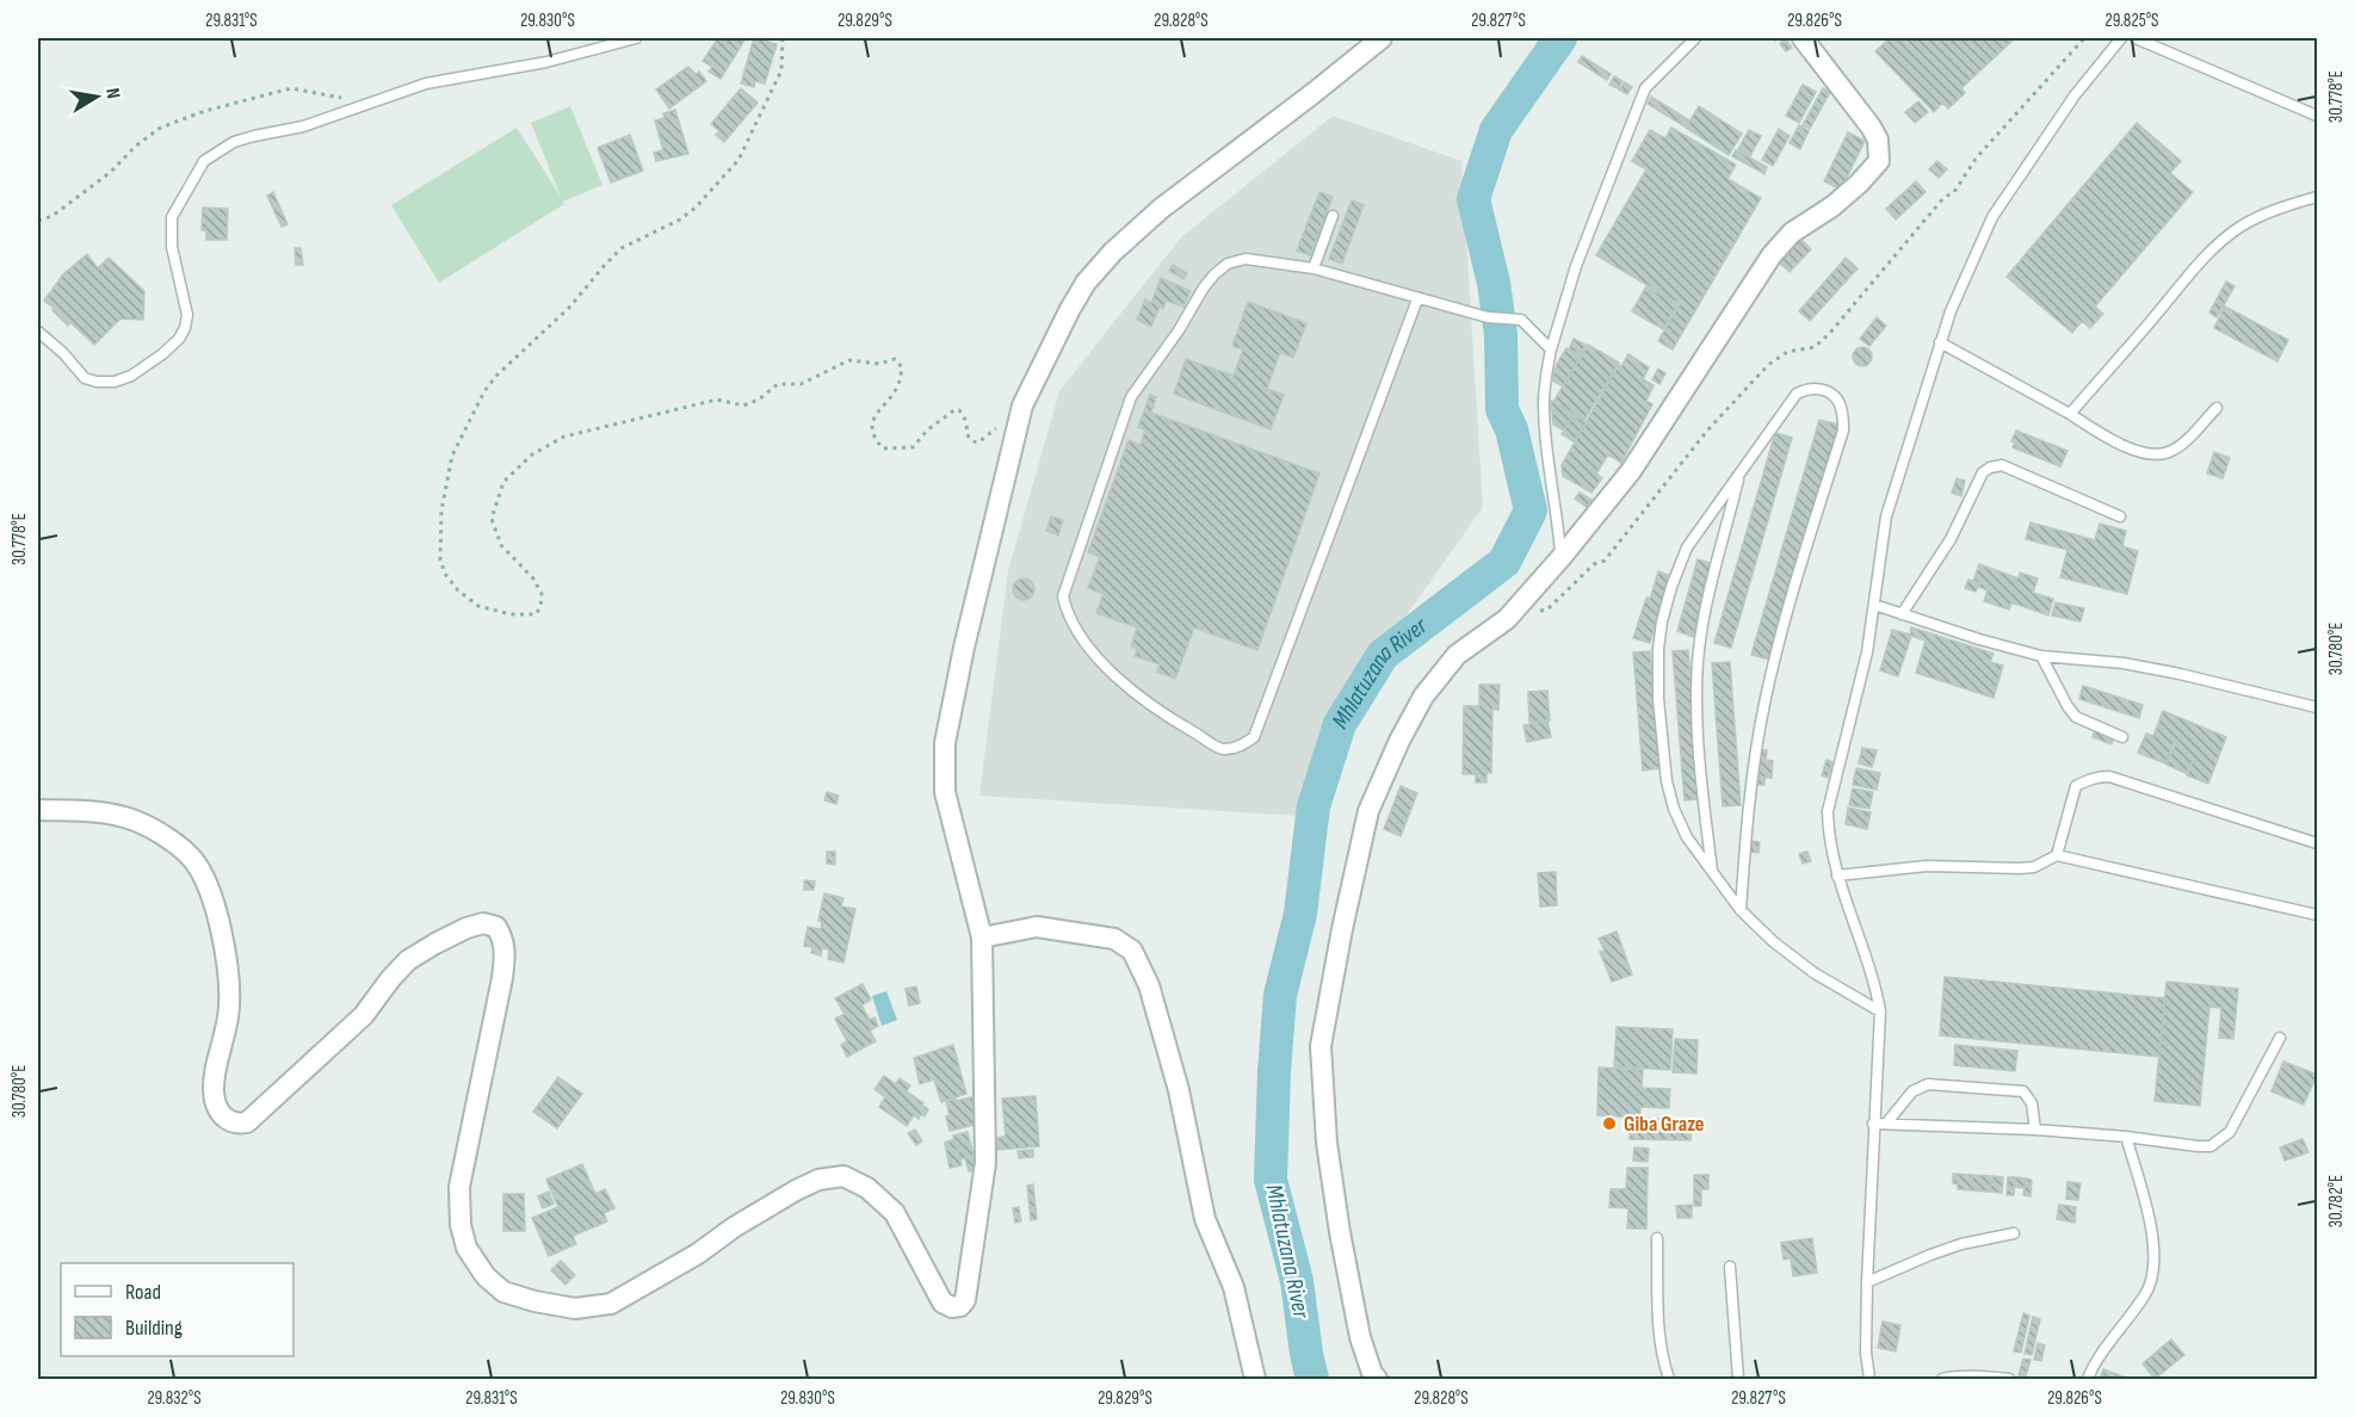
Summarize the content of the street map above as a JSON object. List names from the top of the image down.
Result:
{
  "water": ["Mhlatuzana River"],
  "places": ["Giba Graze"],
  "legend": ["Road", "Building"],
  "north": "right",
  "coordinates": [
    "29.831°S",
    "29.830°S",
    "29.829°S",
    "29.828°S",
    "29.827°S",
    "29.826°S",
    "29.825°S",
    "30.778°E",
    "30.780°E",
    "30.782°E",
    "29.832°S"
  ]
}
